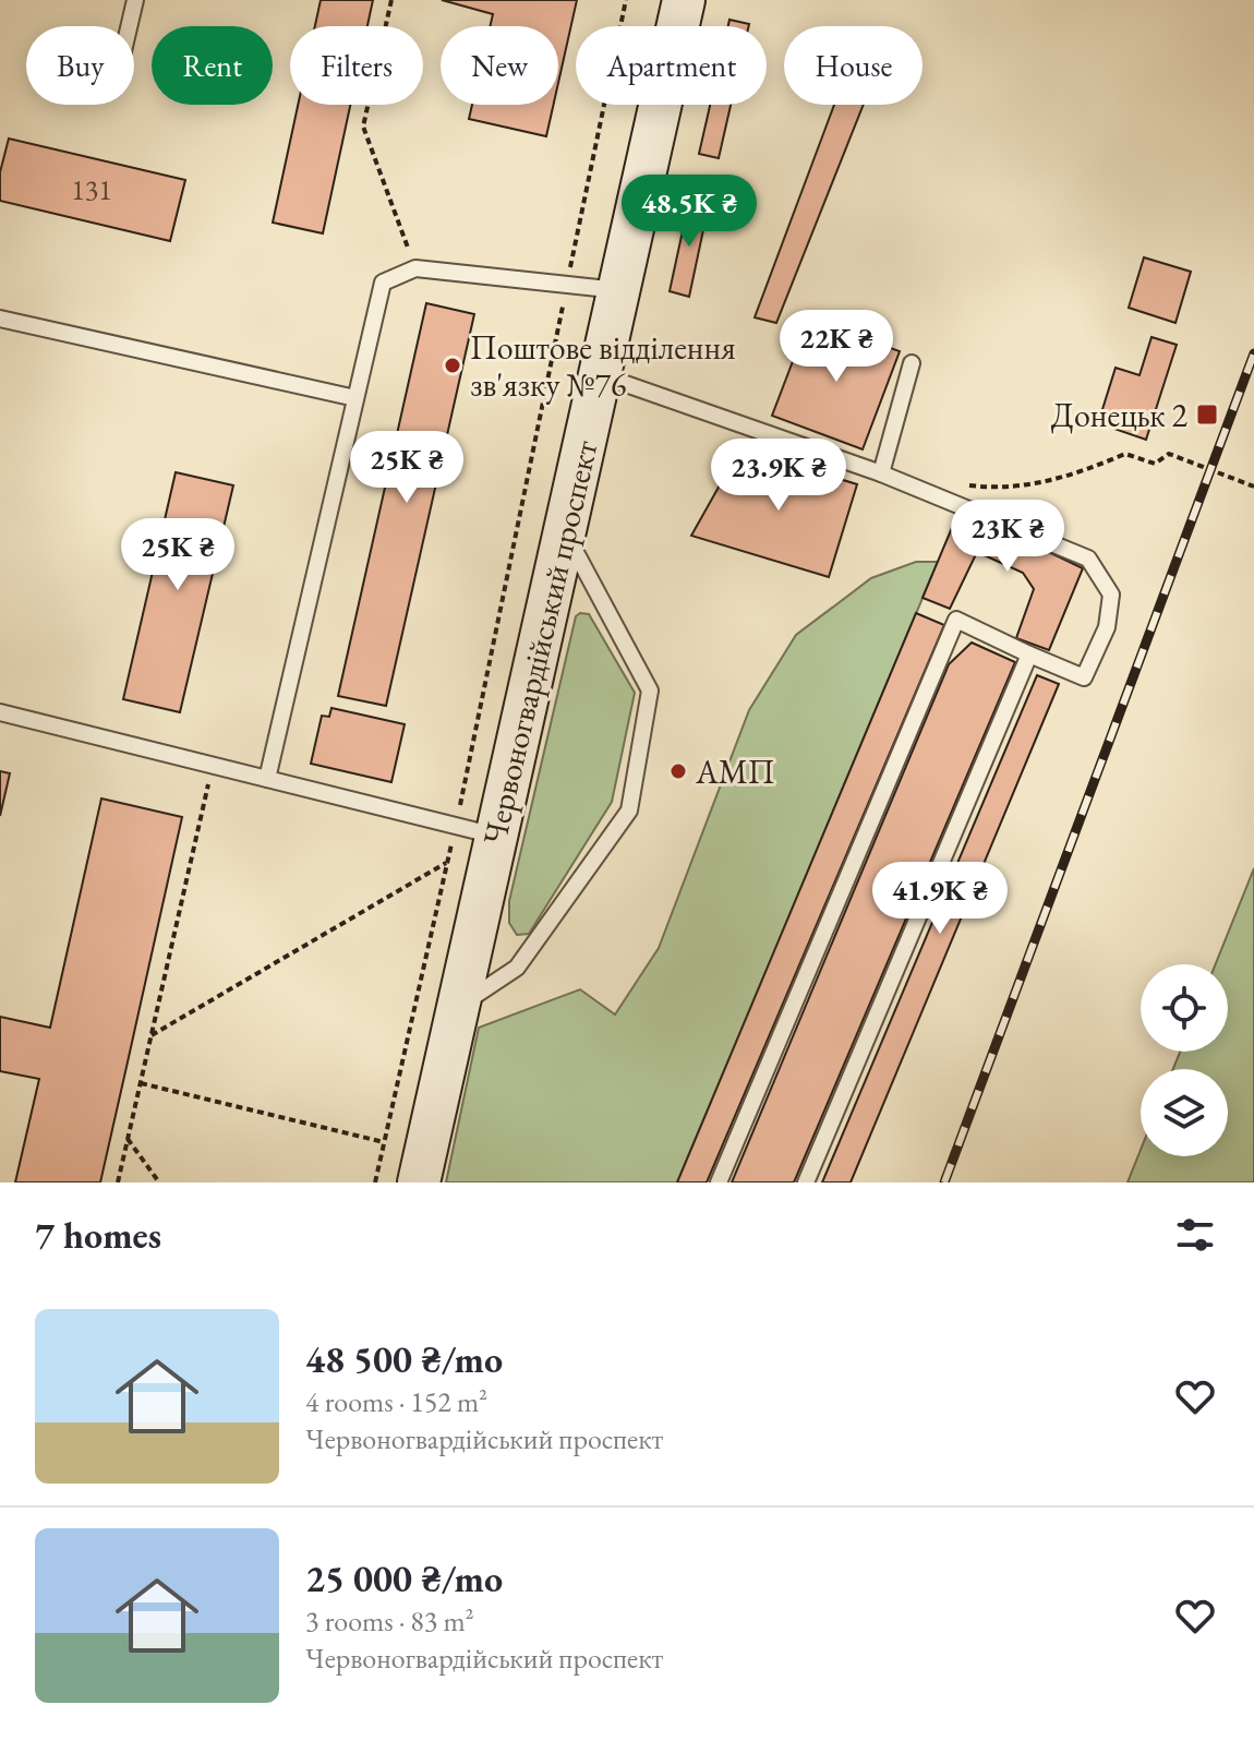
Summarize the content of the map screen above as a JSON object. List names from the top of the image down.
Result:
{
  "streets": {
    "main road": ["Червоногвардійський проспект"]
  },
  "places": {
    "other": ["Поштове відділення зв'язку №76", "АМП"],
    "transit": ["Донецьк 2"]
  },
  "house_numbers": ["131"],
  "page": {
    "chip": [
      "Buy",
      "Rent",
      "Filters",
      "New",
      "Apartment",
      "House"
    ],
    "price": [
      "48.5K ₴",
      "22K ₴",
      "25K ₴",
      "23.9K ₴",
      "23K ₴",
      "25K ₴",
      "41.9K ₴"
    ],
    "heading": "7 homes",
    "list": [
      {
        "name": "48 500 ₴/mo",
        "note": "4 rooms · 152 m² · Червоногвардійський проспект"
      },
      {
        "name": "25 000 ₴/mo",
        "note": "3 rooms · 83 m² · Червоногвардійський проспект"
      }
    ]
  }
}
